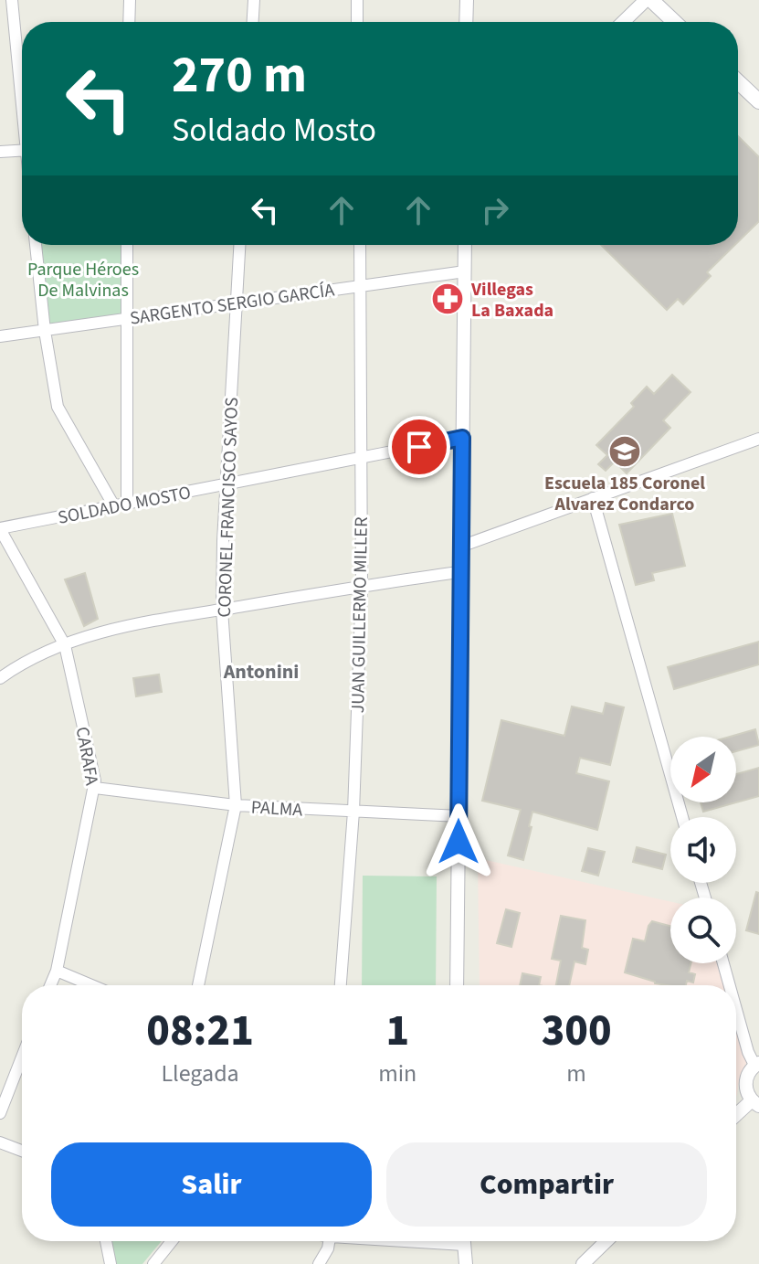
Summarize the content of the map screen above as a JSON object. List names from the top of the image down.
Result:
{
  "streets": {
    "street": [
      "SARGENTO SERGIO GARCÍA",
      "SOLDADO MOSTO",
      "CORONEL FRANCISCO SAYOS",
      "JUAN GUILLERMO MILLER",
      "CARAFA",
      "PALMA"
    ]
  },
  "crossings": [
    ["SARGENTO SERGIO GARCÍA", "CORONEL FRANCISCO SAYOS"],
    ["SARGENTO SERGIO GARCÍA", "JUAN GUILLERMO MILLER"],
    ["SOLDADO MOSTO", "CORONEL FRANCISCO SAYOS"],
    ["SOLDADO MOSTO", "JUAN GUILLERMO MILLER"],
    ["SOLDADO MOSTO", "CARAFA"],
    ["CORONEL FRANCISCO SAYOS", "PALMA"],
    ["JUAN GUILLERMO MILLER", "PALMA"],
    ["CARAFA", "PALMA"]
  ],
  "districts": ["Antonini"],
  "parks": ["Parque Héroes De Malvinas"],
  "places": {
    "pharmacy": ["Villegas La Baxada"],
    "school or university": ["Escuela 185 Coronel Alvarez Condarco"]
  },
  "north": "bottom left",
  "page": {
    "turn": ["270 m", "Soldado Mosto"],
    "eta": [
      "08:21",
      "Llegada",
      "1",
      "min",
      "300",
      "m"
    ],
    "buttons": ["Salir", "Compartir"]
  }
}
